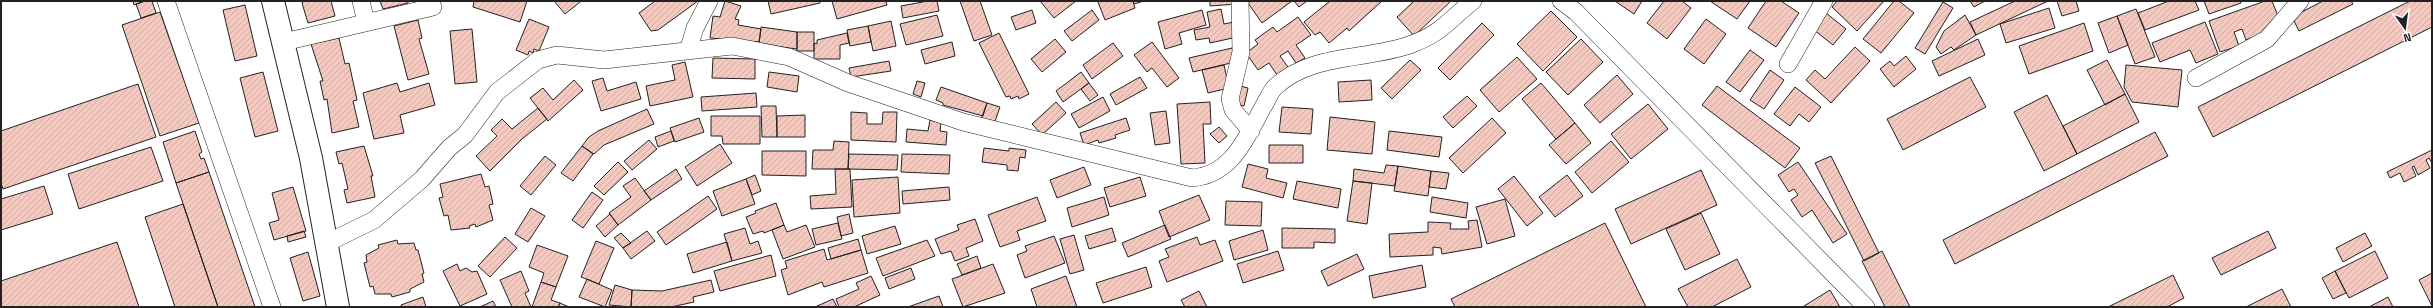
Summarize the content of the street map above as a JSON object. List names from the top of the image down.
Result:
{
  "north": "bottom"
}
